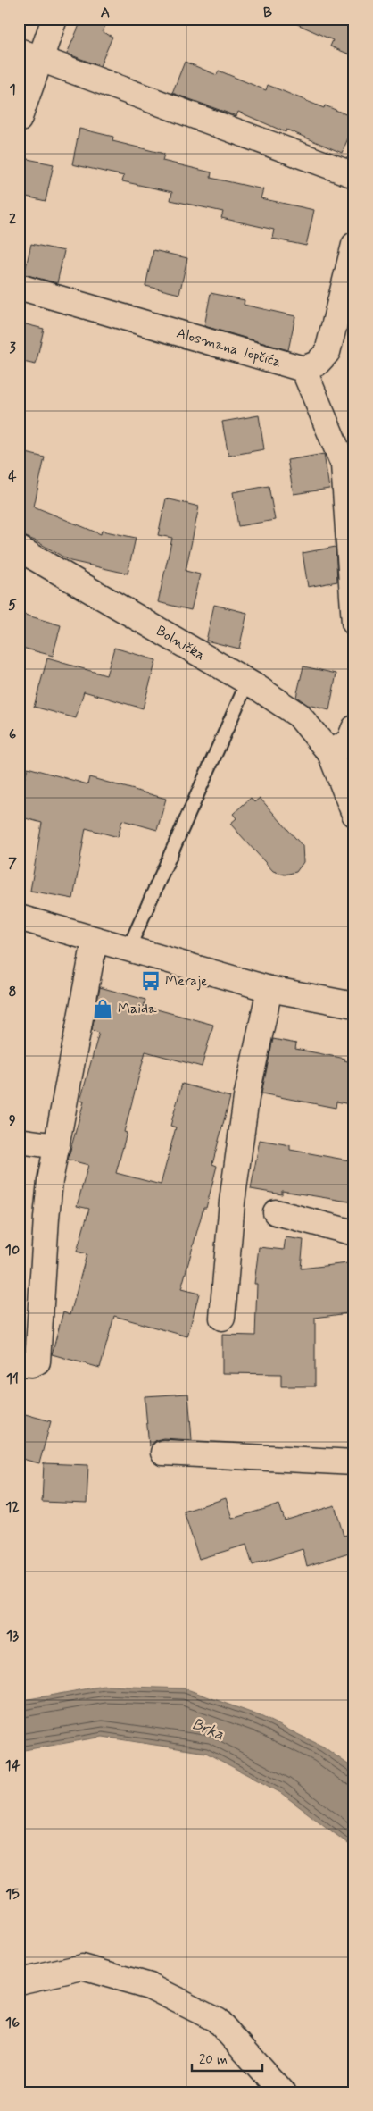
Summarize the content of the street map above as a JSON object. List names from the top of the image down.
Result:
{
  "streets": {
    "street": ["Alosmana Topčića", "Bolnička"]
  },
  "water": ["Brka"],
  "places": {
    "bus stop": ["Meraje"],
    "shop": ["Maida"]
  },
  "scale_bar": "20 m",
  "grid": {
    "columns": ["A", "B"],
    "rows": [
      "1",
      "2",
      "3",
      "4",
      "5",
      "6",
      "7",
      "8",
      "9",
      "10",
      "11",
      "12",
      "13",
      "14",
      "15",
      "16"
    ]
  }
}
